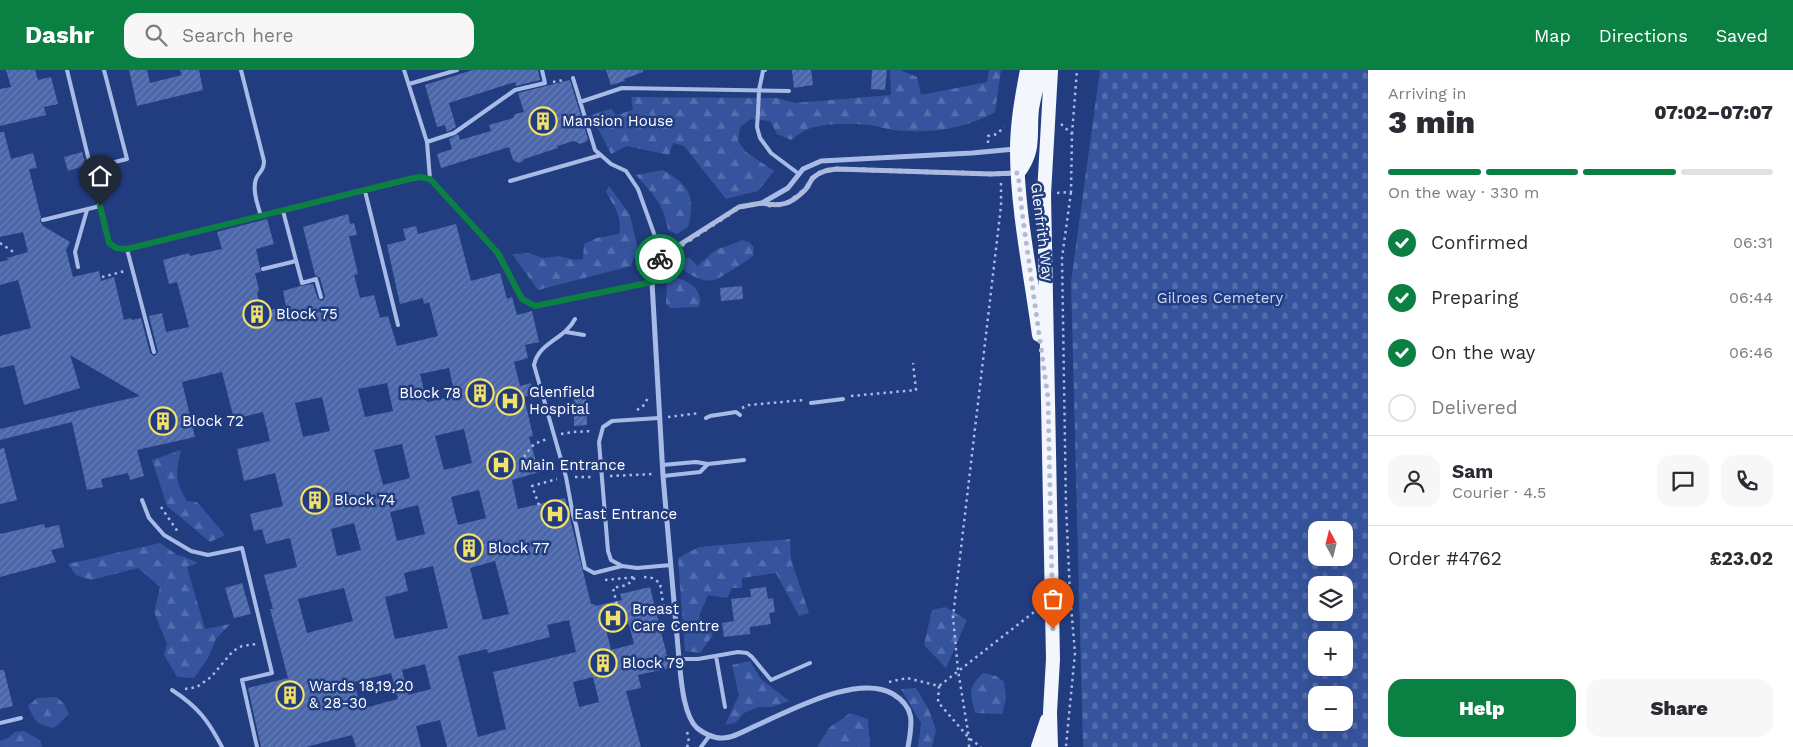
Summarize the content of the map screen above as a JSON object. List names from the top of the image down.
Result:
{
  "streets": {
    "highway": ["Glenfrith Way"]
  },
  "parks": ["Gilroes Cemetery"],
  "places": {
    "building": [
      "Mansion House",
      "Block 75",
      "Block 78",
      "Block 72",
      "Block 74",
      "Block 77",
      "Block 79",
      "Wards 18,19,20 & 28-30"
    ],
    "hospital": [
      "Glenfield Hospital",
      "Main Entrance",
      "East Entrance",
      "Breast Care Centre"
    ]
  },
  "north": "top",
  "page": {
    "header": "Dashr",
    "search": "Search here",
    "nav": ["Map", "Directions", "Saved"],
    "heading": ["3 min", "Arriving in", "07:02–07:07"],
    "panel": [
      "Sam",
      "Courier · 4.5",
      "Order #4762",
      "£23.02"
    ],
    "bar": "On the way · 330 m",
    "list": [
      ["Confirmed", "06:31"],
      ["Preparing", "06:44"],
      ["On the way", "06:46"],
      "Delivered"
    ],
    "map_buttons": ["+", "−"],
    "buttons": ["Help", "Share"]
  }
}
